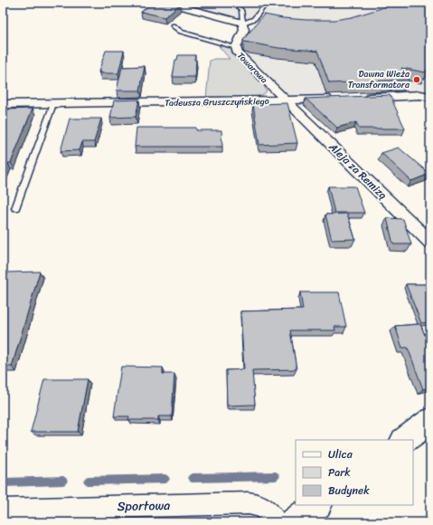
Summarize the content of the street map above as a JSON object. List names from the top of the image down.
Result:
{
  "streets": {
    "street": [
      "Towarowa",
      "Tadeusza Gruszczyńskiego",
      "Aleja za Remizą",
      "Sportowa"
    ]
  },
  "crossings": [
    ["Towarowa", "Tadeusza Gruszczyńskiego"],
    ["Towarowa", "Aleja za Remizą"],
    ["Tadeusza Gruszczyńskiego", "Aleja za Remizą"]
  ],
  "places": ["Dawna Wieża Transformatora"],
  "legend": ["Ulica", "Park", "Budynek"]
}
